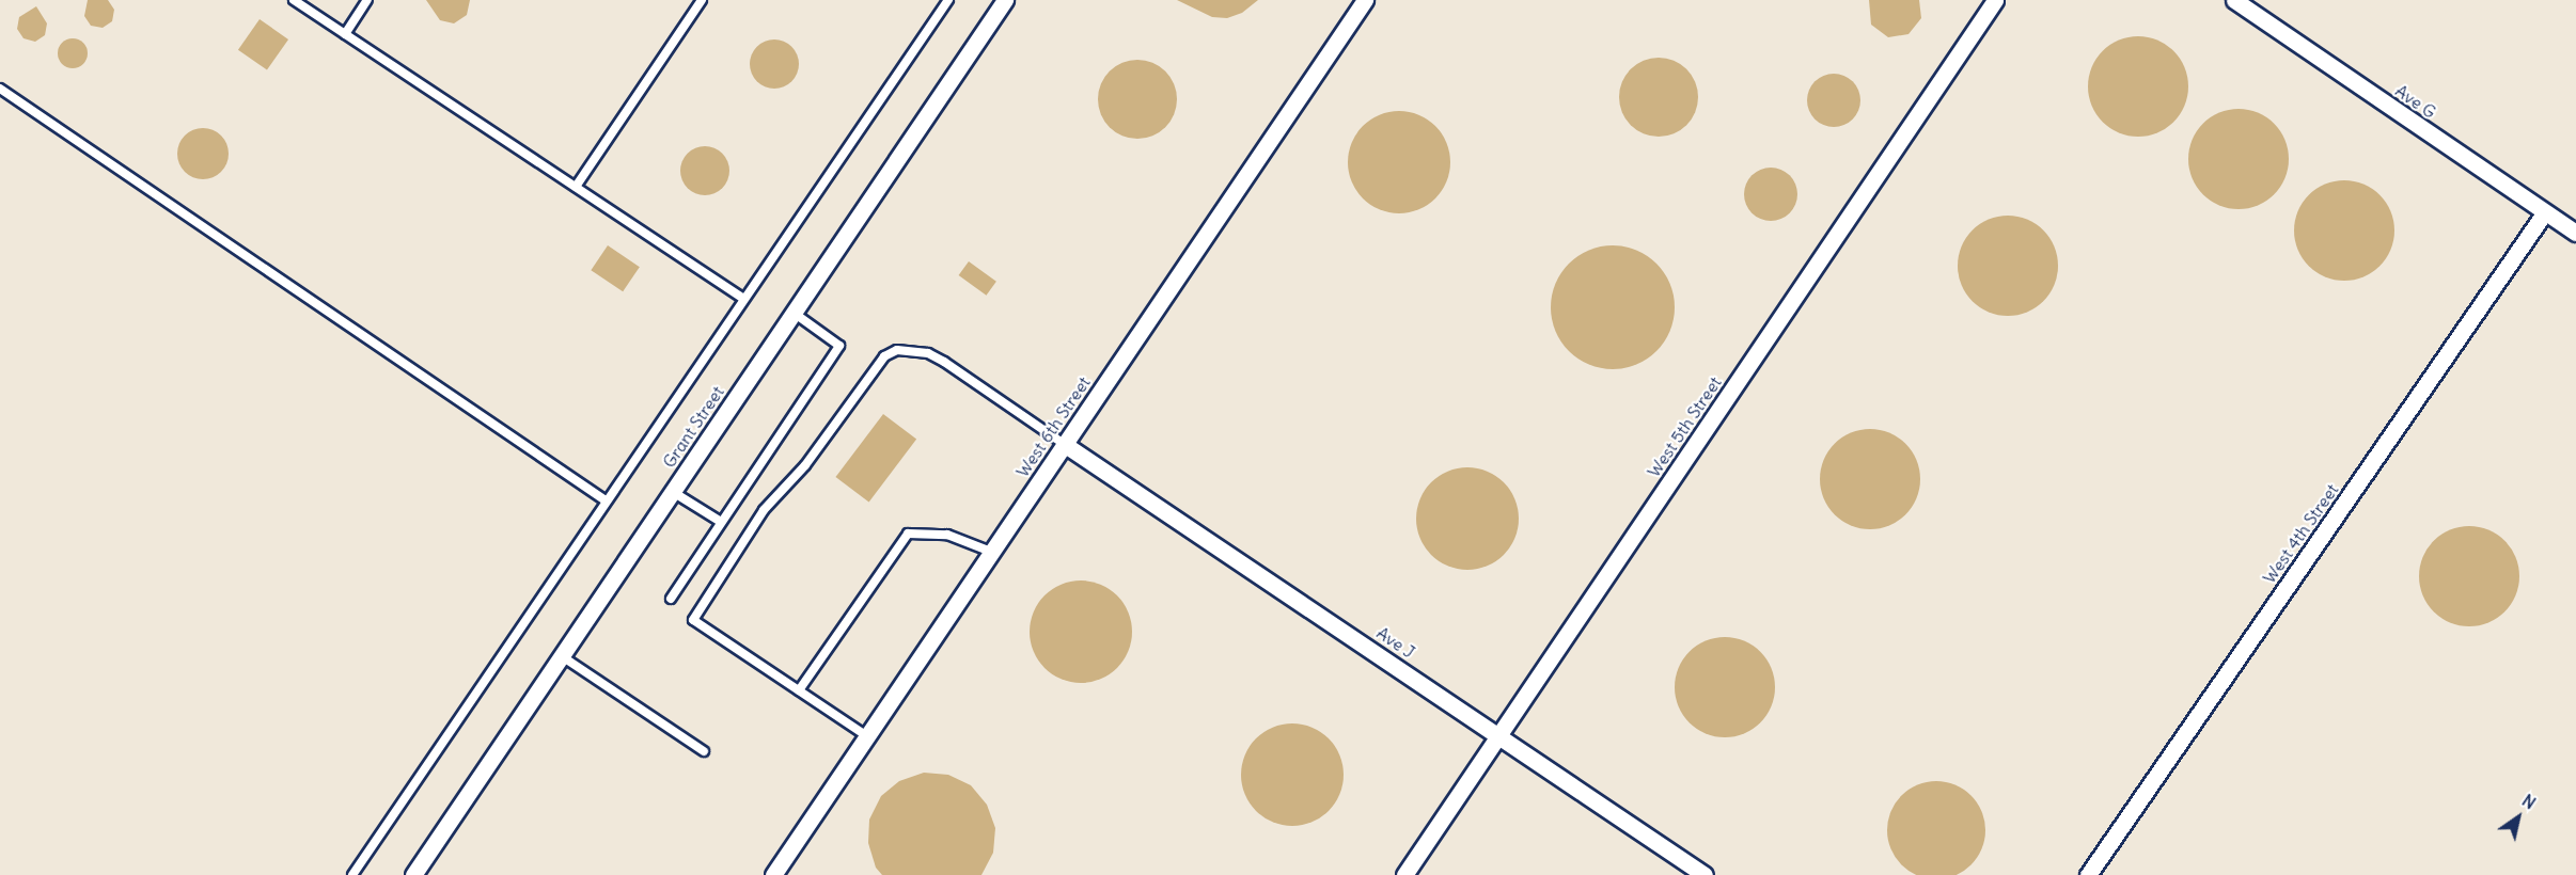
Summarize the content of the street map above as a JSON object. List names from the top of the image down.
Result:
{
  "streets": {
    "street": [
      "Ave G",
      "Grant Street",
      "West 6th Street",
      "West 5th Street",
      "West 4th Street",
      "Ave J"
    ]
  },
  "crossings": [
    ["Ave G", "West 4th Street"],
    ["West 6th Street", "Ave J"],
    ["West 5th Street", "Ave J"]
  ],
  "north": "top right"
}
